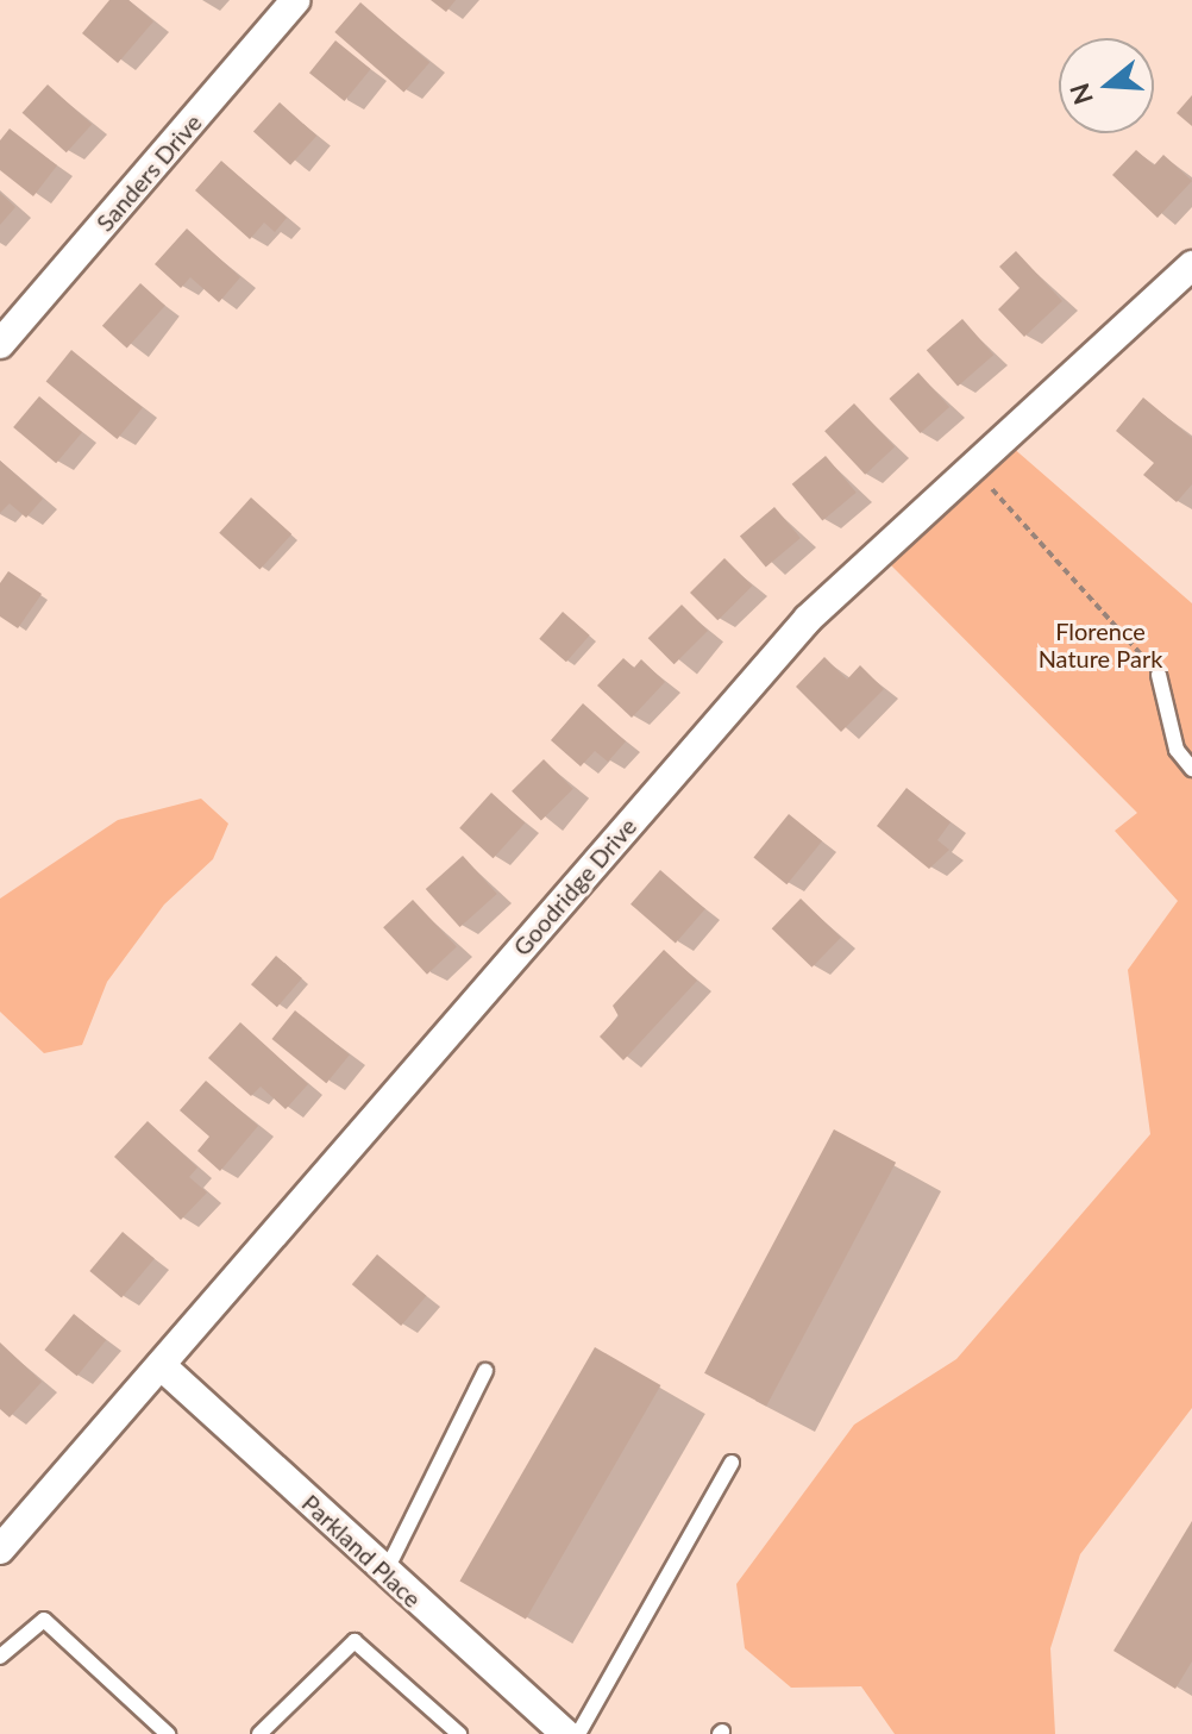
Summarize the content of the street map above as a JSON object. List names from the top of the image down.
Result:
{
  "streets": {
    "street": ["Sanders Drive", "Goodridge Drive", "Parkland Place"]
  },
  "crossings": [
    ["Goodridge Drive", "Parkland Place"]
  ],
  "parks": ["Florence Nature Park"],
  "north": "left"
}
